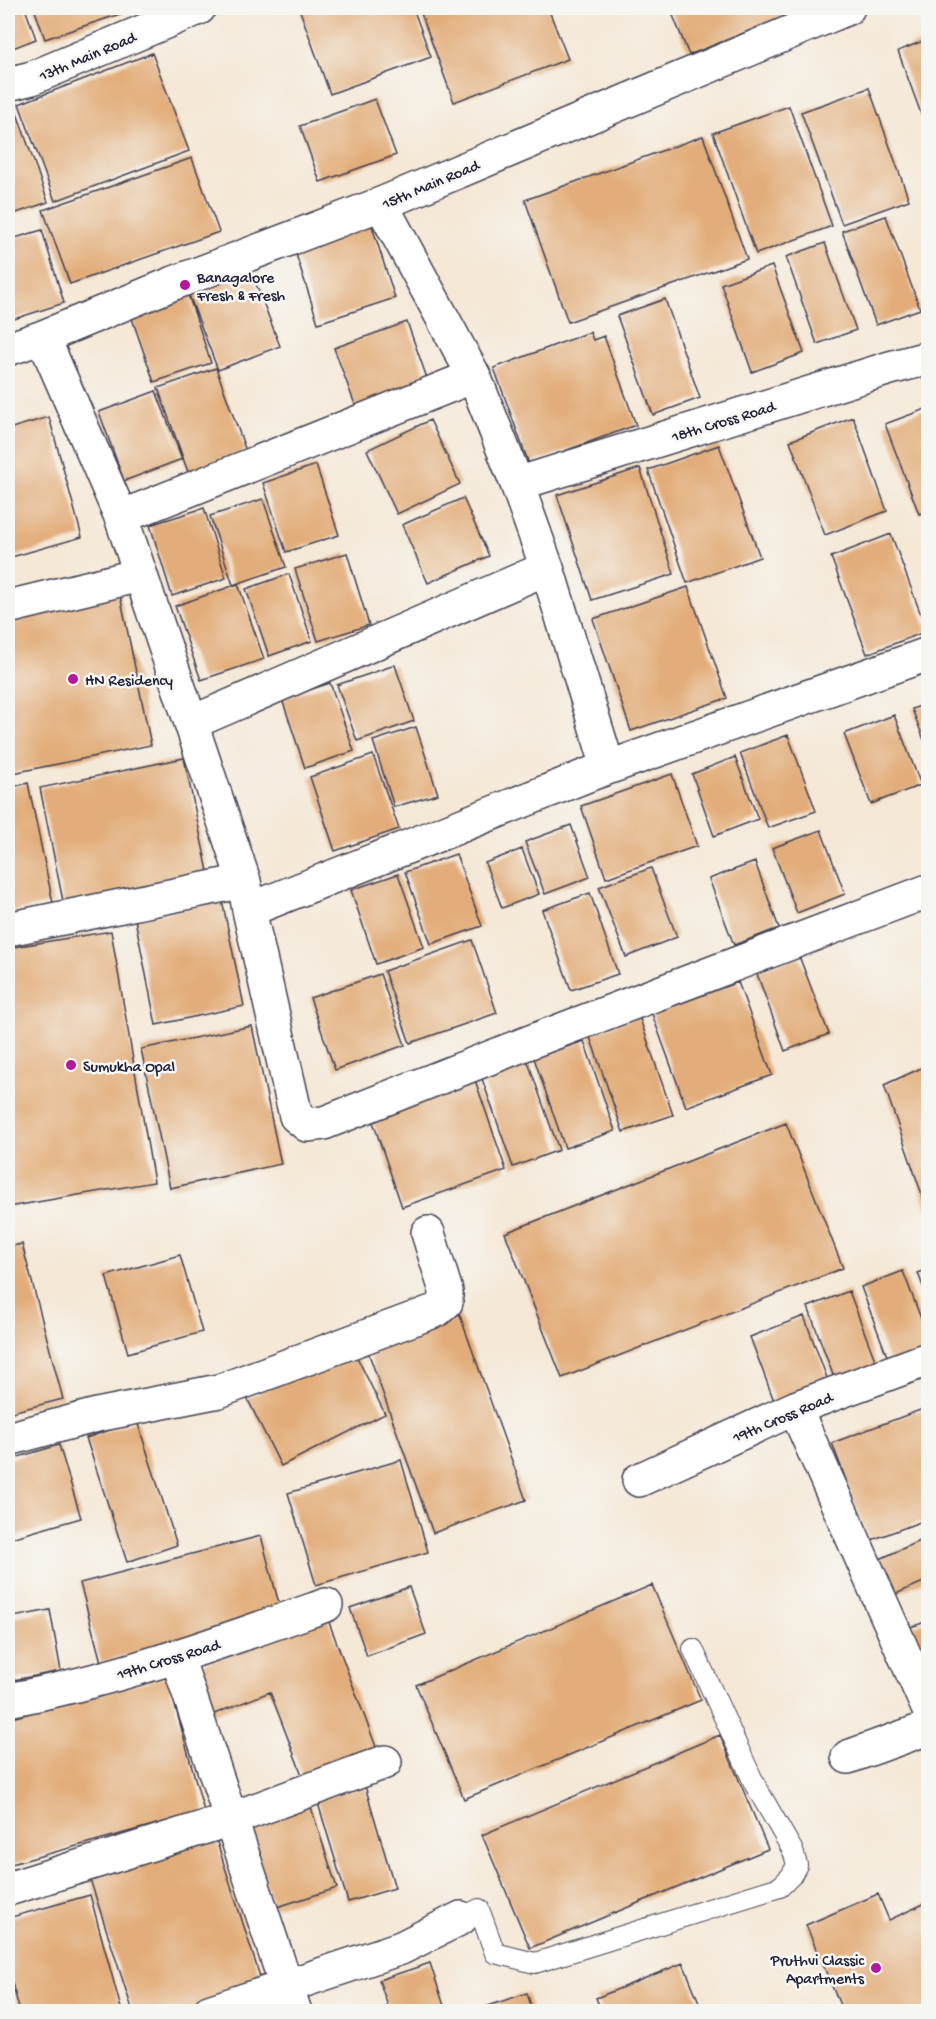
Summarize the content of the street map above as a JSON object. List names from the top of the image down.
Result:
{
  "streets": {
    "street": [
      "13th Main Road",
      "15th Main Road",
      "18th Cross Road",
      "19th Cross Road"
    ]
  },
  "places": [
    "Banagalore Fresh & Fresh",
    "HN Residency",
    "Sumukha Opal",
    "Pruthvi Classic Apartments"
  ]
}
